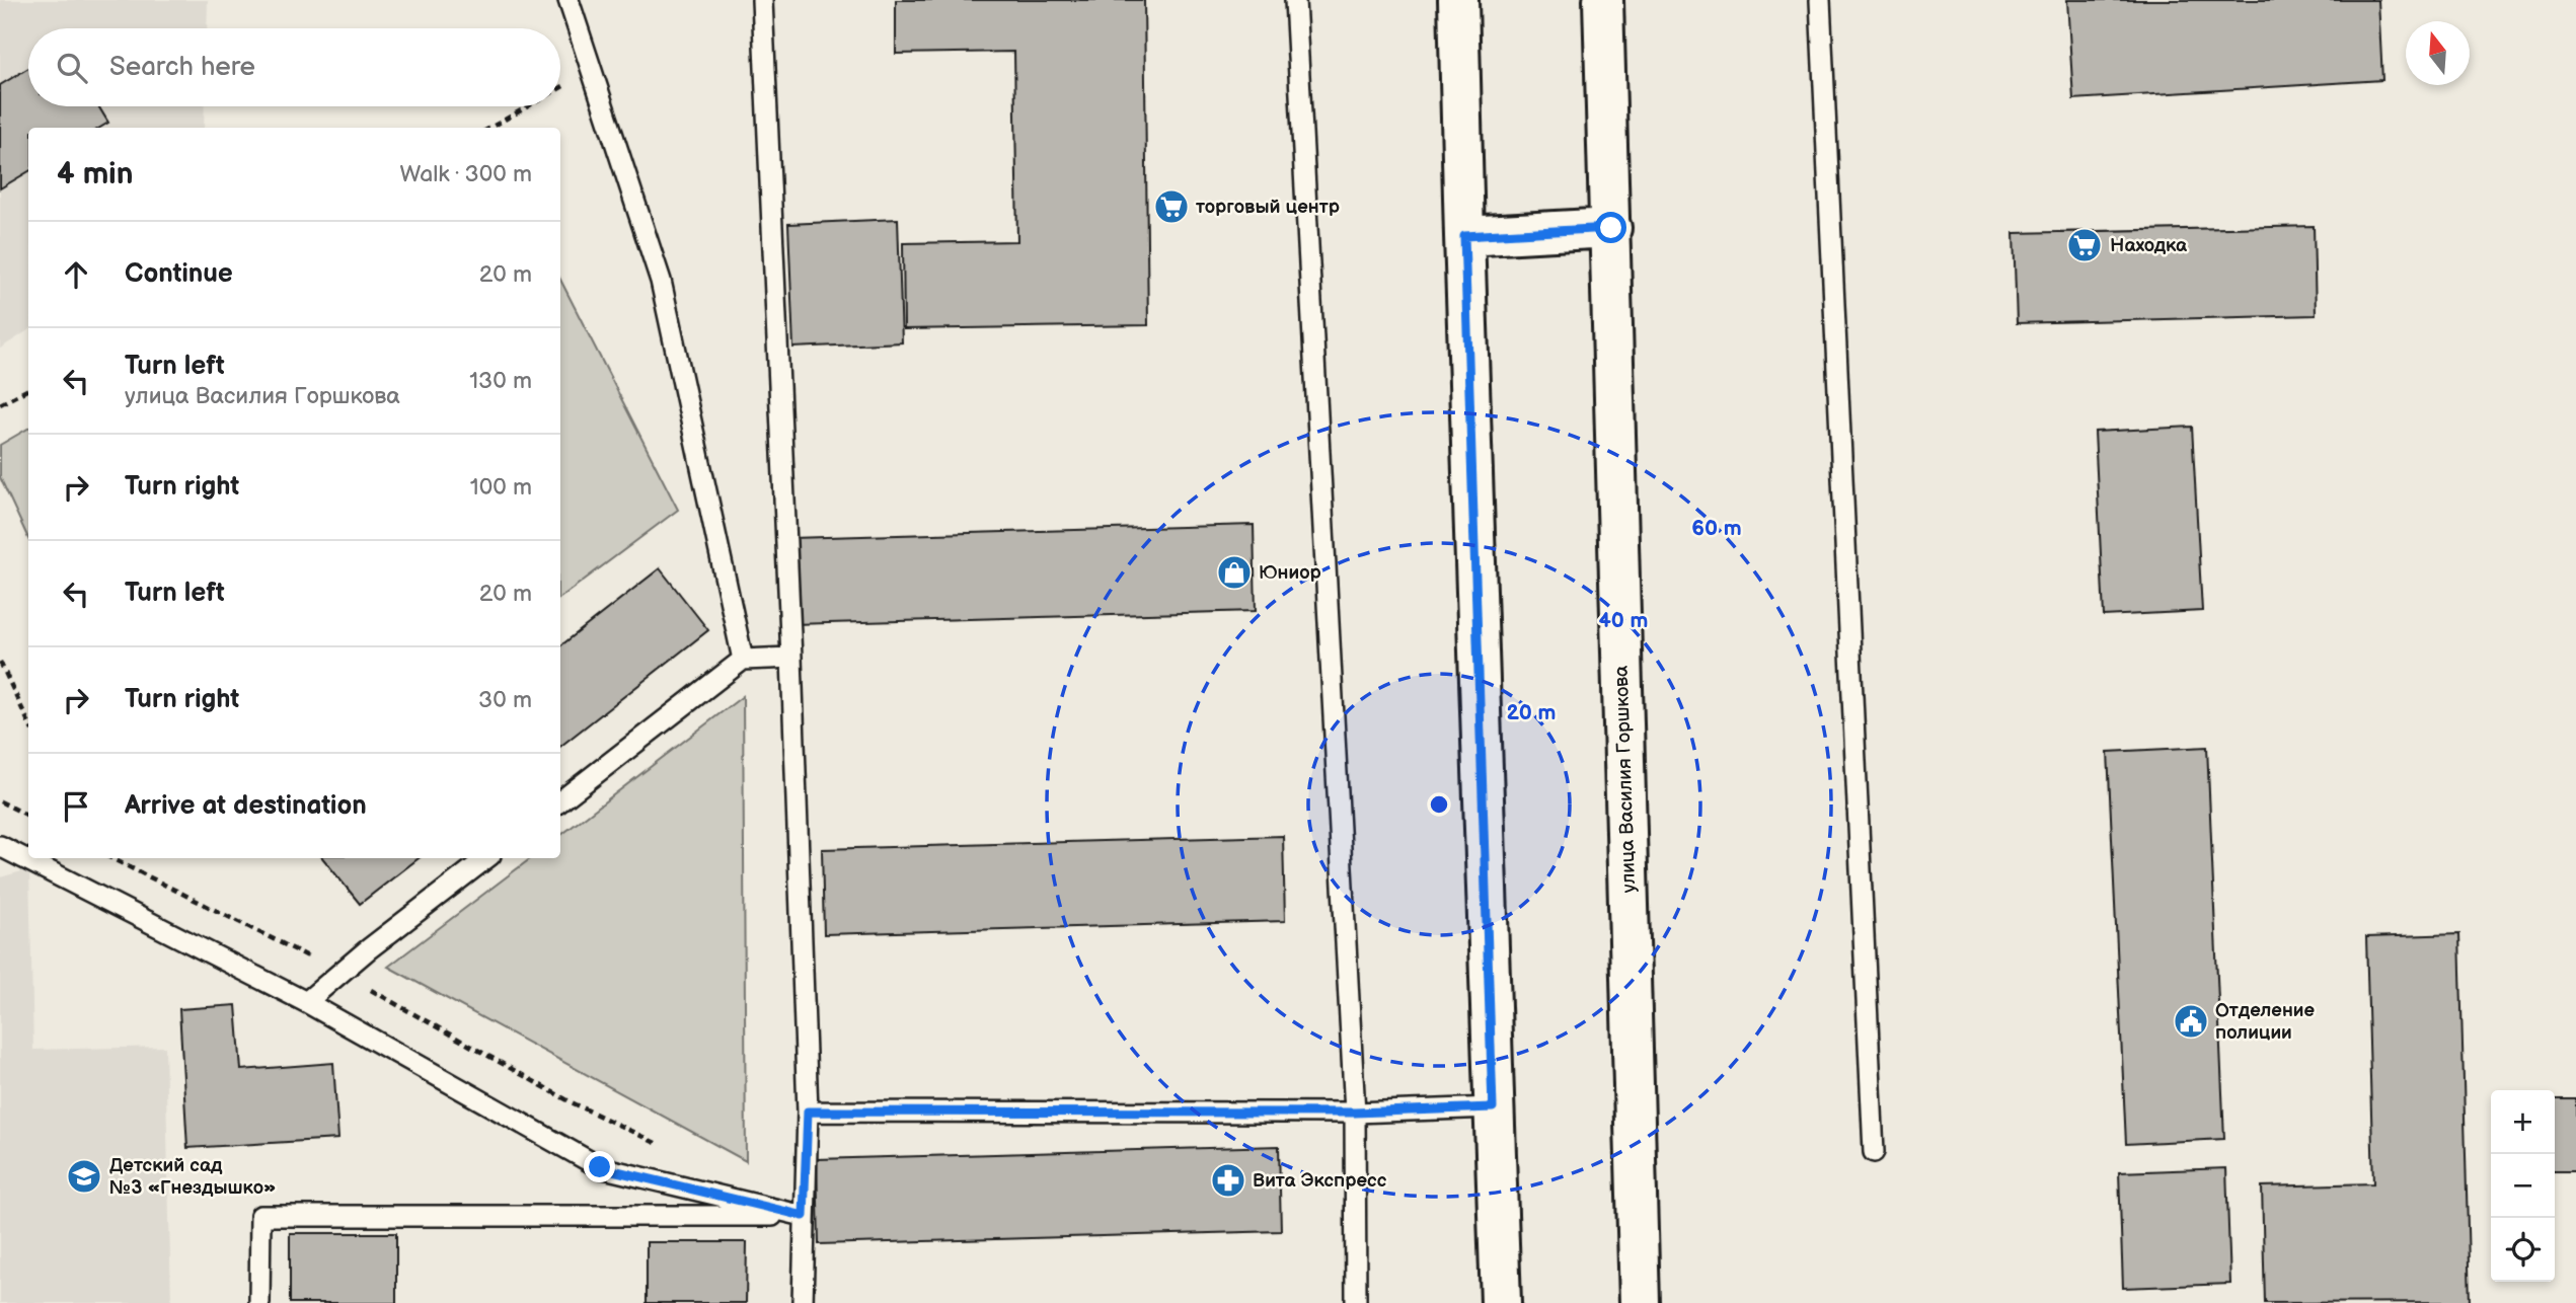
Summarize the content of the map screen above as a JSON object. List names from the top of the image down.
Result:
{
  "streets": {
    "main road": ["улица Василия Горшкова"]
  },
  "places": {
    "supermarket": ["торговый центр", "Находка"],
    "shop": ["Юниор"],
    "public building": ["Отделение полиции"],
    "school or university": ["Детский сад №3 «Гнездышко»"],
    "pharmacy": ["Вита Экспресс"]
  },
  "north": "top",
  "page": {
    "search": "Search here",
    "heading": ["4 min", "Walk · 300 m"],
    "list": [
      ["Continue", "20 m"],
      ["Turn left", "улица Василия Горшкова", "130 m"],
      ["Turn right", "100 m"],
      ["Turn left", "20 m"],
      ["Turn right", "30 m"],
      "Arrive at destination"
    ],
    "map_buttons": ["+", "−"]
  },
  "rings": ["60 m", "40 m", "20 m"]
}
